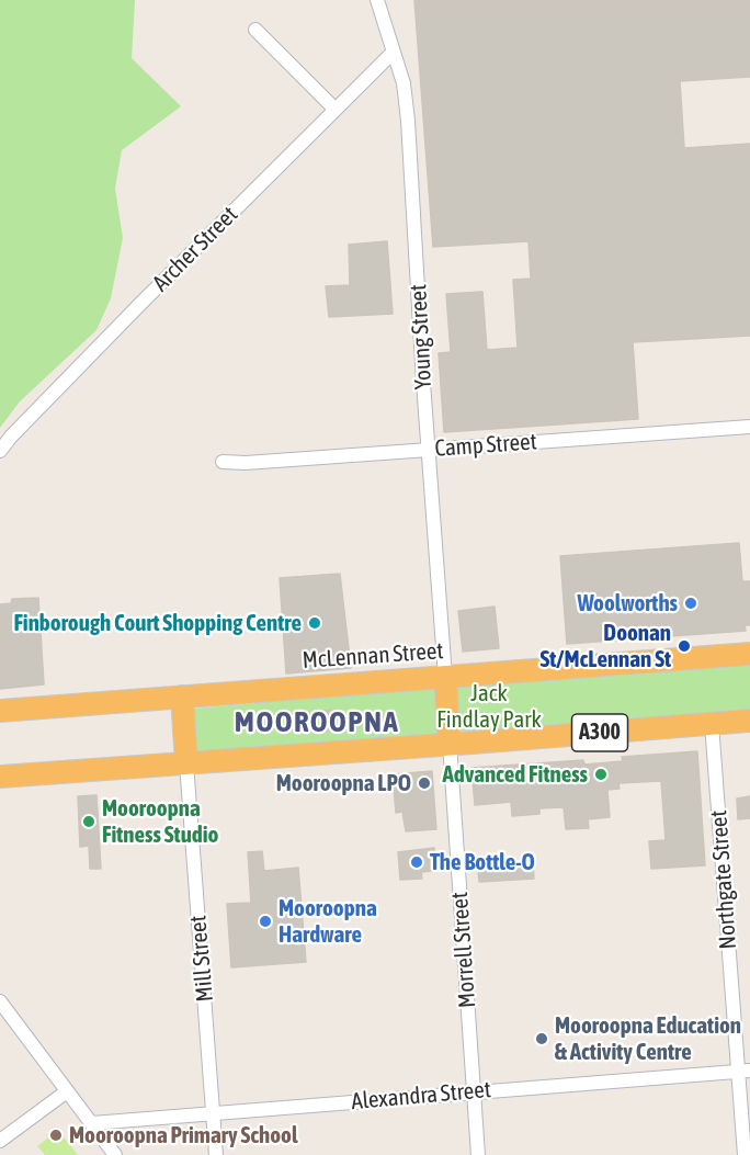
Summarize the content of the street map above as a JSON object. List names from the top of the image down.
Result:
{
  "streets": {
    "highway": ["McLennan Street", "A300"],
    "street": [
      "Archer Street",
      "Young Street",
      "Camp Street",
      "Northgate Street",
      "Morrell Street",
      "Mill Street",
      "Alexandra Street"
    ]
  },
  "crossings": [
    ["Archer Street", "Young Street"],
    ["Young Street", "Camp Street"],
    ["Young Street", "McLennan Street"],
    ["A300", "Northgate Street"],
    ["A300", "Morrell Street"],
    ["A300", "Mill Street"],
    ["Northgate Street", "Alexandra Street"],
    ["Morrell Street", "Alexandra Street"],
    ["Mill Street", "Alexandra Street"]
  ],
  "districts": ["MOOROOPNA"],
  "parks": ["Jack Findlay Park"],
  "places": [
    "Woolworths",
    "Finborough Court Shopping Centre",
    "Doonan St/McLennan St",
    "Advanced Fitness",
    "Mooroopna LPO",
    "Mooroopna Fitness Studio",
    "The Bottle-O",
    "Mooroopna Hardware",
    "Mooroopna Education & Activity Centre",
    "Mooroopna Primary School"
  ]
}
